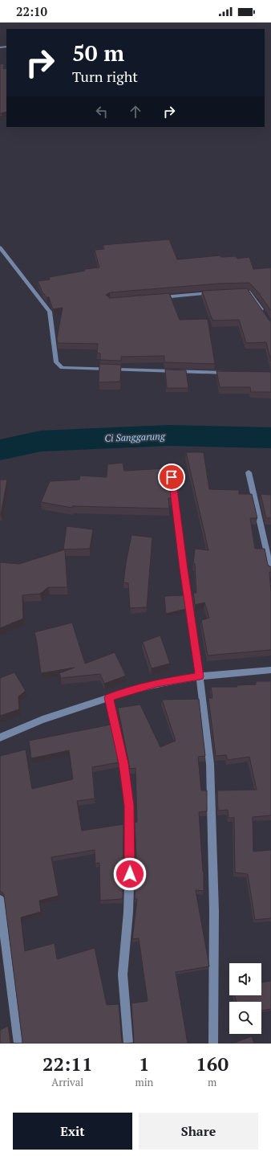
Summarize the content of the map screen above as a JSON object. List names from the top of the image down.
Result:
{
  "water": ["Ci Sanggarung"],
  "page": {
    "status": "22:10",
    "turn": ["50 m", "Turn right"],
    "eta": [
      "22:11",
      "Arrival",
      "1",
      "min",
      "160",
      "m"
    ],
    "buttons": ["Exit", "Share"]
  }
}
